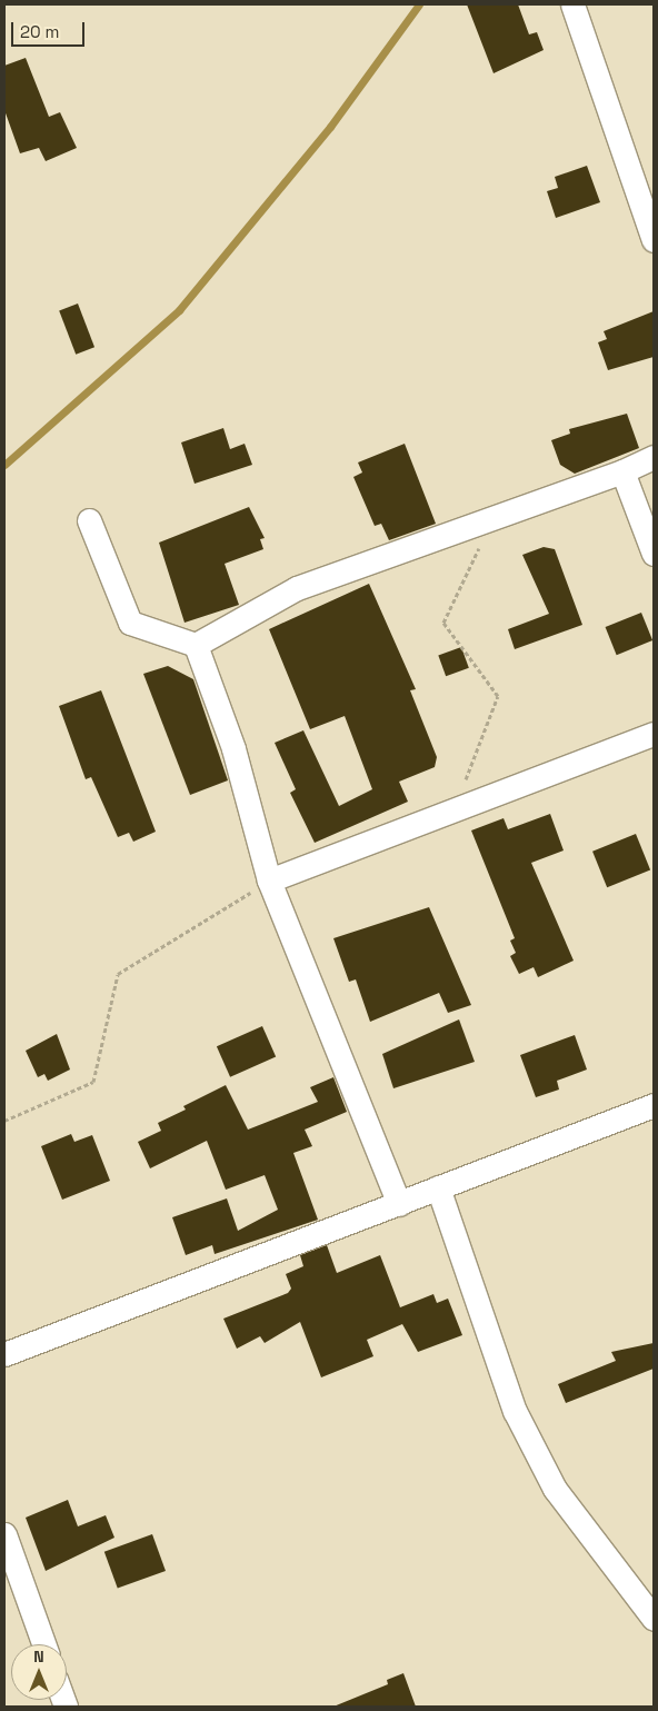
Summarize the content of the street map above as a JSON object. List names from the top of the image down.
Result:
{
  "scale_bar": "20 m",
  "north": "top"
}
